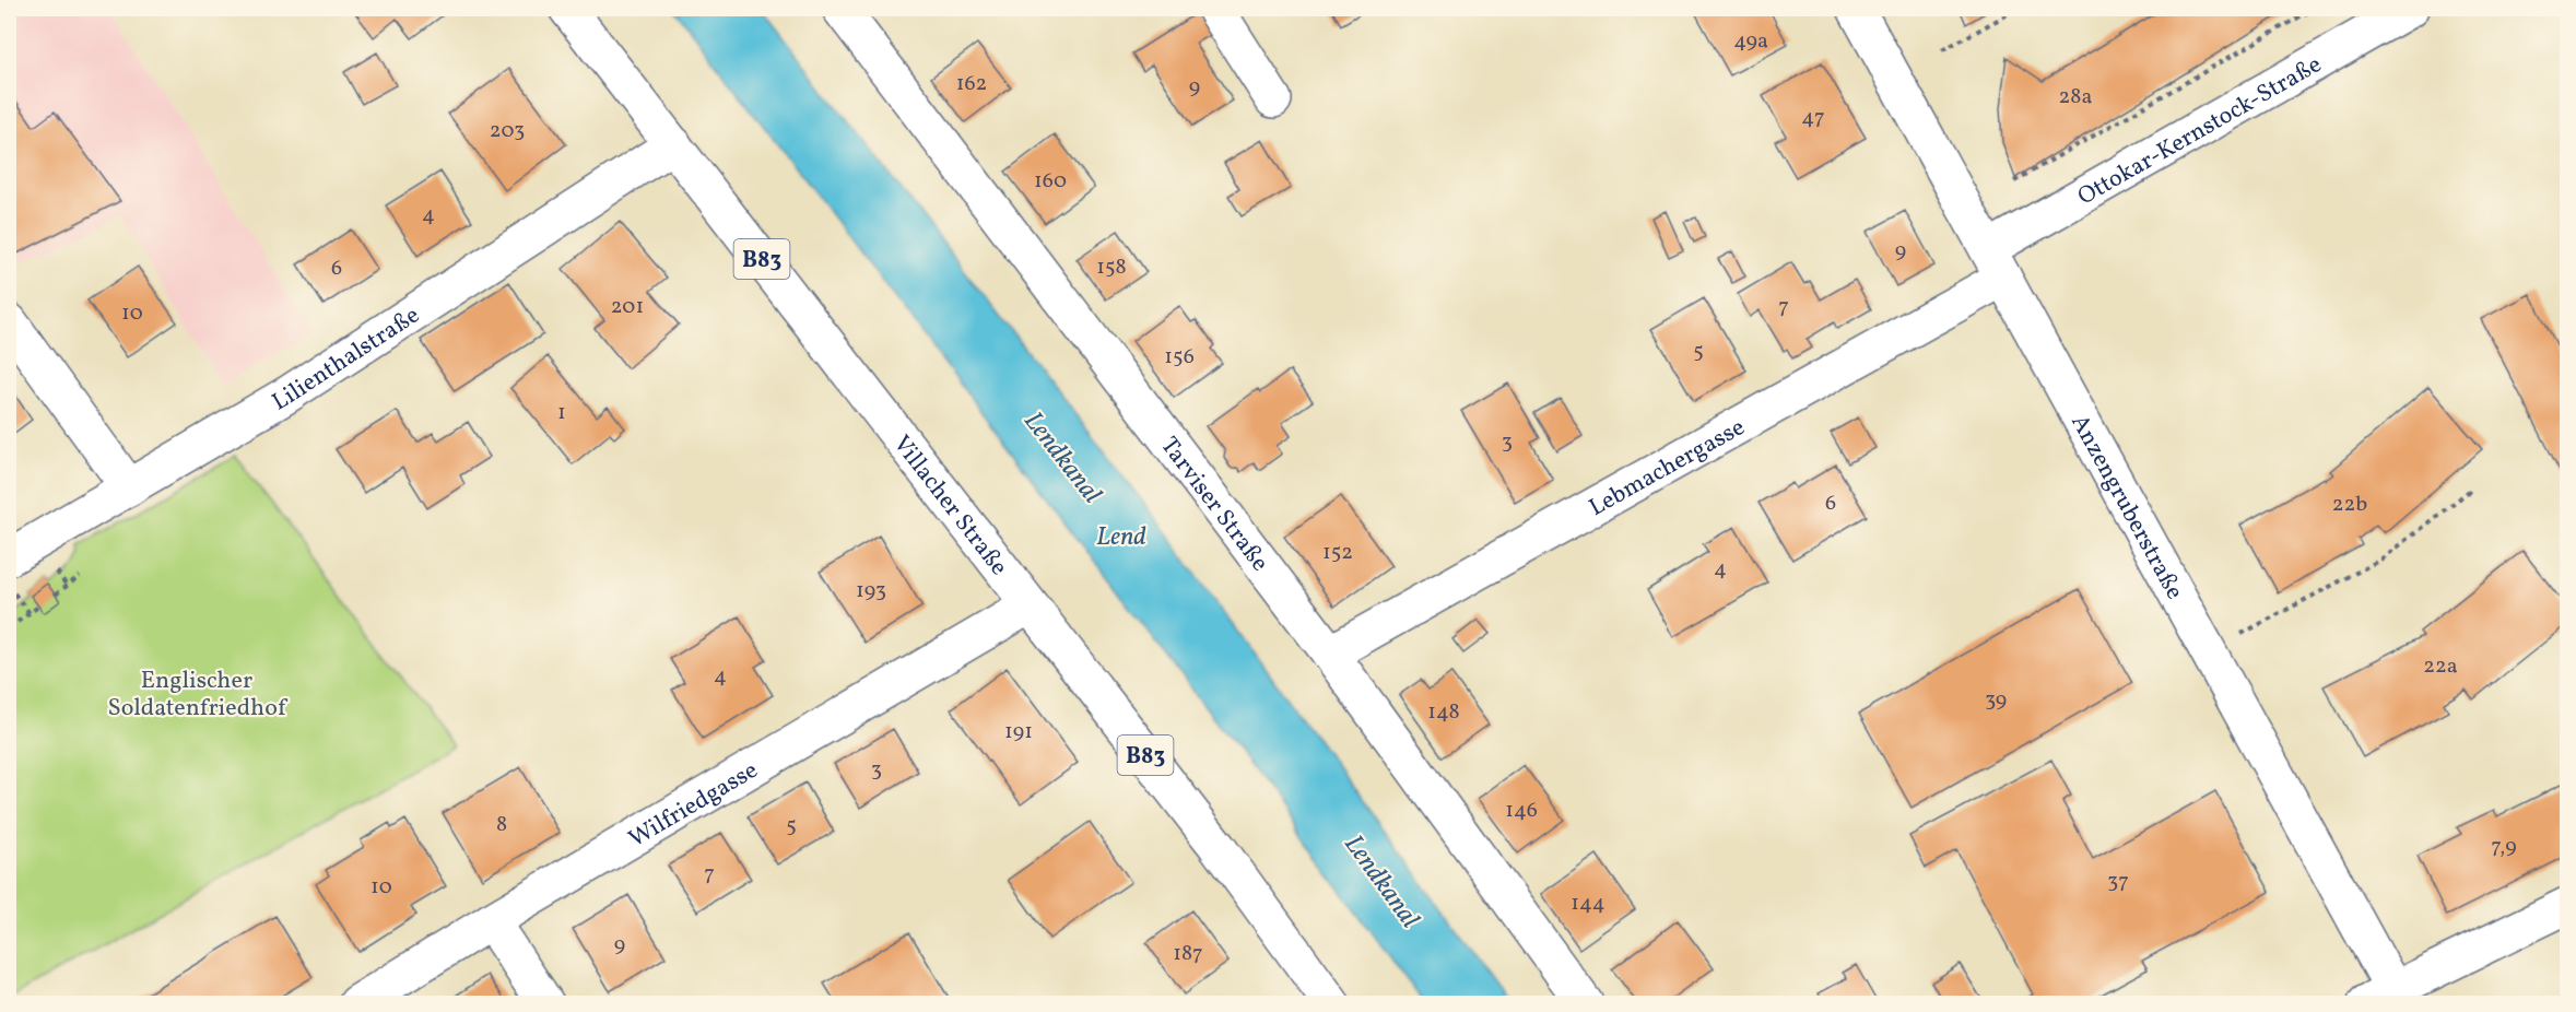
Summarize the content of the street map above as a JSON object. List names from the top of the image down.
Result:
{
  "streets": {
    "street": [
      "Ottokar-Kernstock-Straße",
      "B83",
      "Lilienthalstraße",
      "Lebmachergasse",
      "Tarviser Straße",
      "Villacher Straße",
      "Anzengruberstraße",
      "Wilfriedgasse"
    ]
  },
  "crossings": [
    ["Ottokar-Kernstock-Straße", "Lebmachergasse"],
    ["Ottokar-Kernstock-Straße", "Anzengruberstraße"],
    ["Lilienthalstraße", "Villacher Straße"],
    ["Lebmachergasse", "Tarviser Straße"],
    ["Lebmachergasse", "Anzengruberstraße"],
    ["Villacher Straße", "Wilfriedgasse"]
  ],
  "water": ["Lendkanal", "Lend"],
  "parks": ["Englischer Soldatenfriedhof"],
  "house_numbers": [
    "49a",
    "162",
    "9",
    "28a",
    "47",
    "203",
    "160",
    "4",
    "9",
    "158",
    "6",
    "201",
    "7",
    "10",
    "5",
    "156",
    "1",
    "3",
    "6",
    "22b",
    "152",
    "4",
    "193",
    "22a",
    "4",
    "39",
    "148",
    "191",
    "3",
    "146",
    "8",
    "5",
    "7,9",
    "7",
    "37",
    "10",
    "144",
    "9",
    "187"
  ]
}
